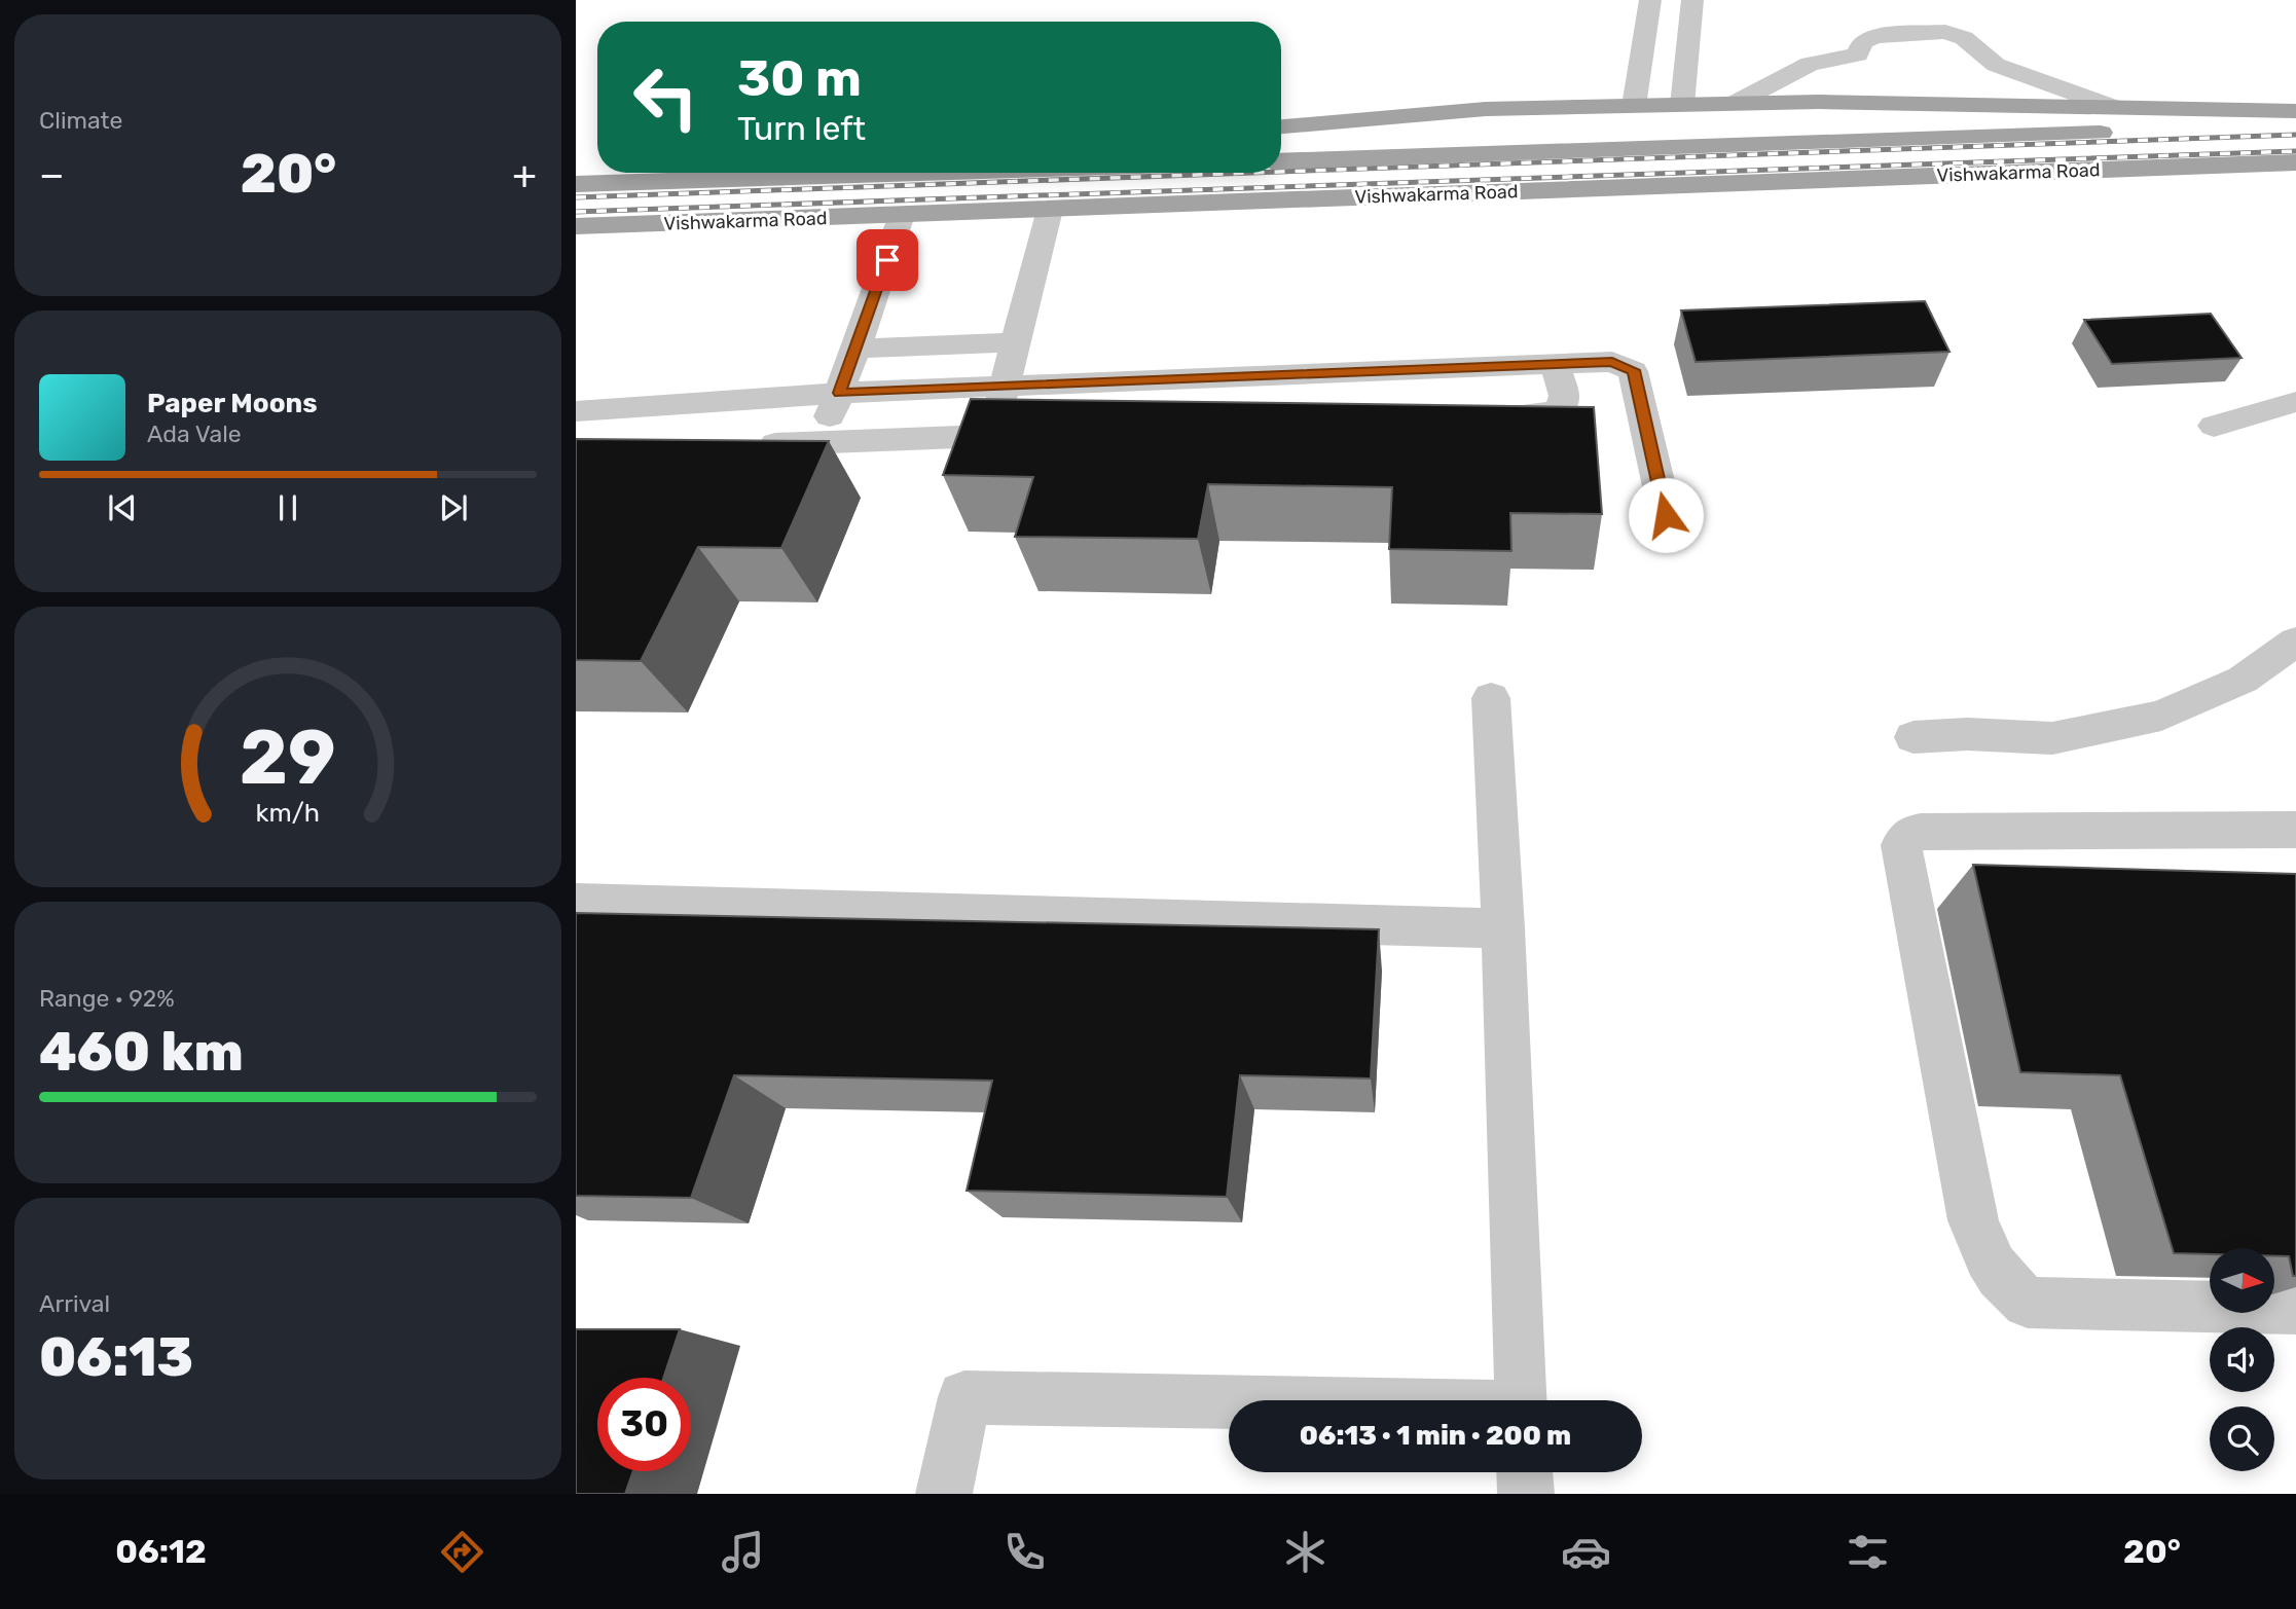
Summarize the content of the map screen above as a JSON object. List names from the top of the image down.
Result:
{
  "streets": {
    "main road": ["Vishwakarma Road"]
  },
  "north": "right",
  "page": {
    "tile": [
      "Climate",
      ["Range · 92%", "460 km"],
      ["Arrival", "06:13"]
    ],
    "turn": ["30 m", "Turn left"],
    "heat": ["−", "20°", "+"],
    "song": ["Paper Moons", "Ada Vale"],
    "limit": "30",
    "trip": "06:13 · 1 min · 200 m",
    "tabs": ["06:12", "20°"],
    "gauge": ["29", "km/h"]
  }
}
